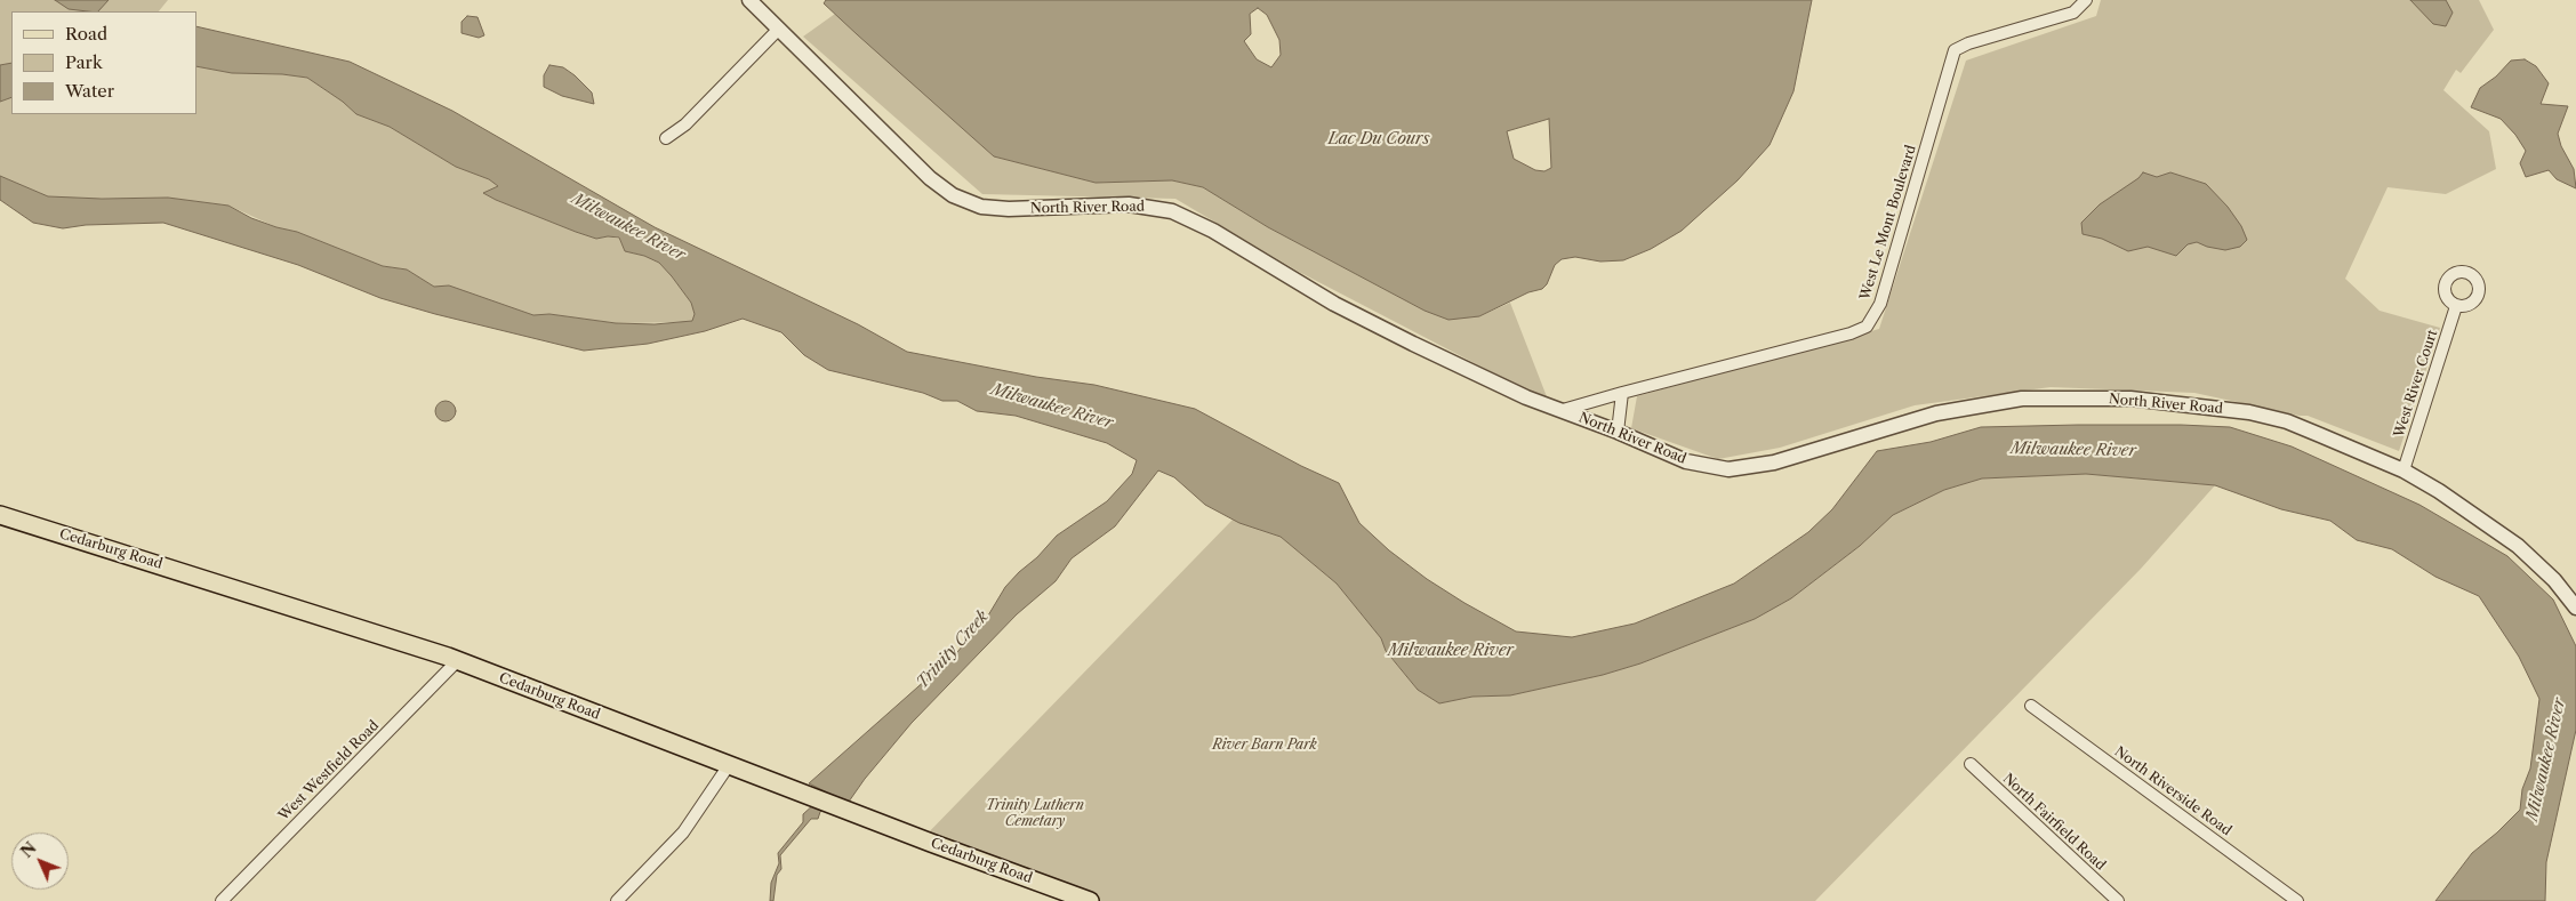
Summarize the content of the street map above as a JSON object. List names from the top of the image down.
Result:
{
  "streets": {
    "main road": ["Cedarburg Road"],
    "street": [
      "North River Road",
      "West Le Mont Boulevard",
      "West River Court",
      "West Westfield Road",
      "North Riverside Road",
      "North Fairfield Road"
    ]
  },
  "crossings": [
    ["North River Road", "West Le Mont Boulevard"],
    ["North River Road", "West River Court"],
    ["Cedarburg Road", "West Westfield Road"]
  ],
  "water": ["Lac Du Cours", "Milwaukee River", "Trinity Creek"],
  "parks": ["River Barn Park", "Trinity Luthern Cemetary"],
  "legend": ["Road", "Park", "Water"],
  "north": "top left"
}
